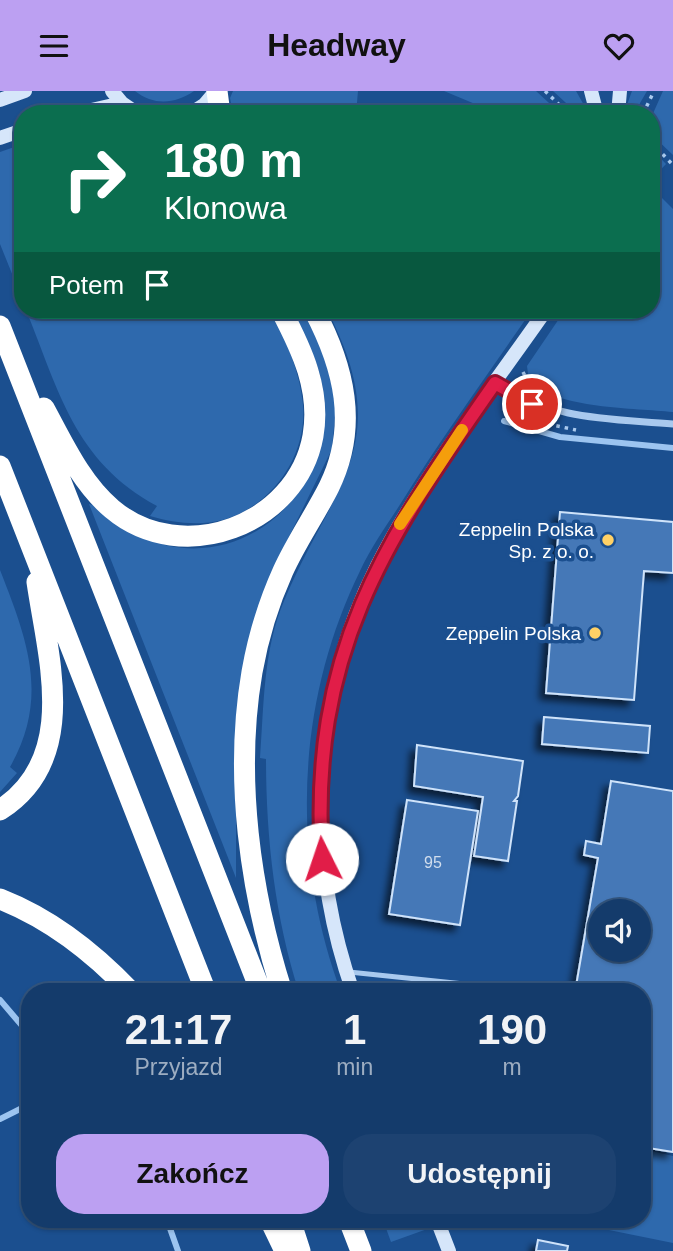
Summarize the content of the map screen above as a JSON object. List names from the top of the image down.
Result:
{
  "places": ["Zeppelin Polska Sp. z o. o.", "Zeppelin Polska"],
  "house_numbers": ["95"],
  "page": {
    "header": "Headway",
    "turn": ["180 m", "Klonowa"],
    "then": "Potem",
    "eta": [
      "21:17",
      "Przyjazd",
      "1",
      "min",
      "190",
      "m"
    ],
    "buttons": ["Zakończ", "Udostępnij"]
  }
}
